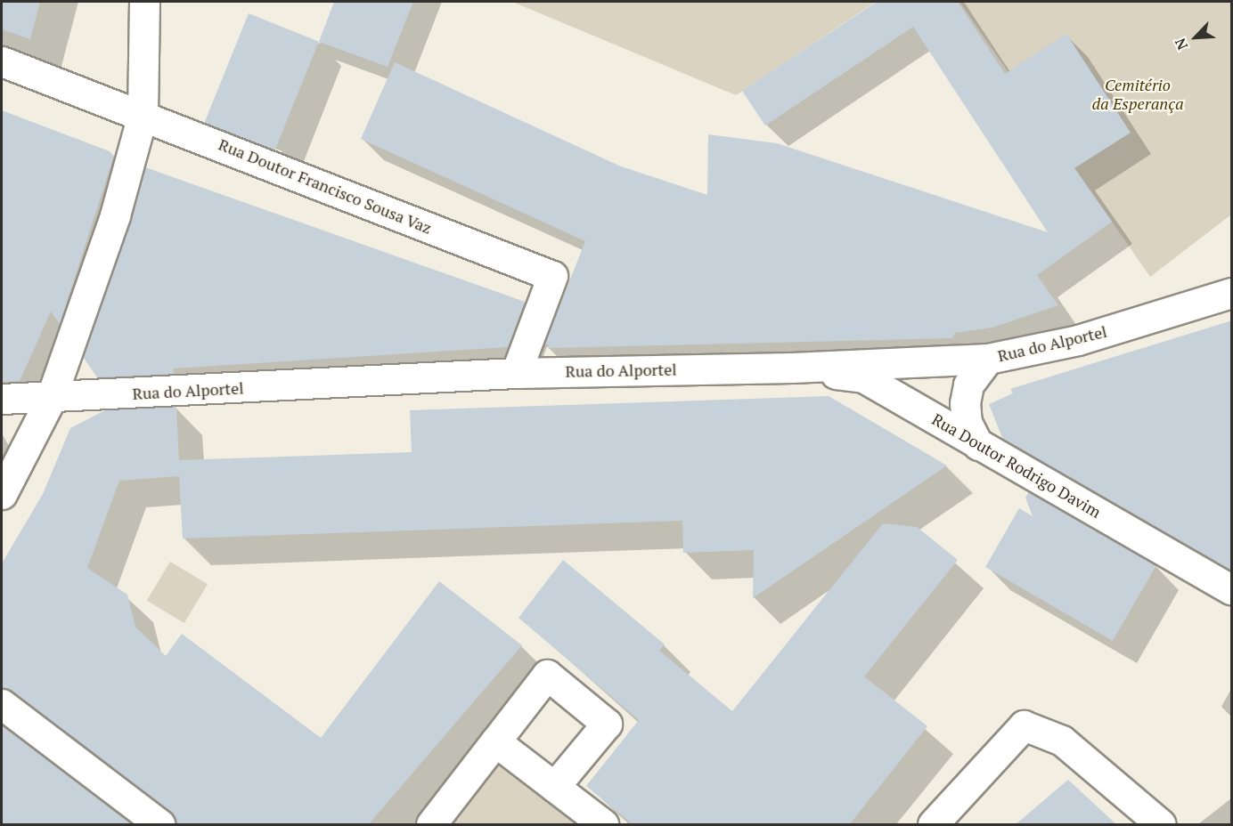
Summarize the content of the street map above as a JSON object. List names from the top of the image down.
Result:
{
  "streets": {
    "street": ["Rua Doutor Francisco Sousa Vaz", "Rua do Alportel", "Rua Doutor Rodrigo Davim"]
  },
  "crossings": [
    ["Rua Doutor Francisco Sousa Vaz", "Rua do Alportel"],
    ["Rua do Alportel", "Rua Doutor Rodrigo Davim"]
  ],
  "parks": ["Cemitério da Esperança"],
  "north": "bottom left"
}
